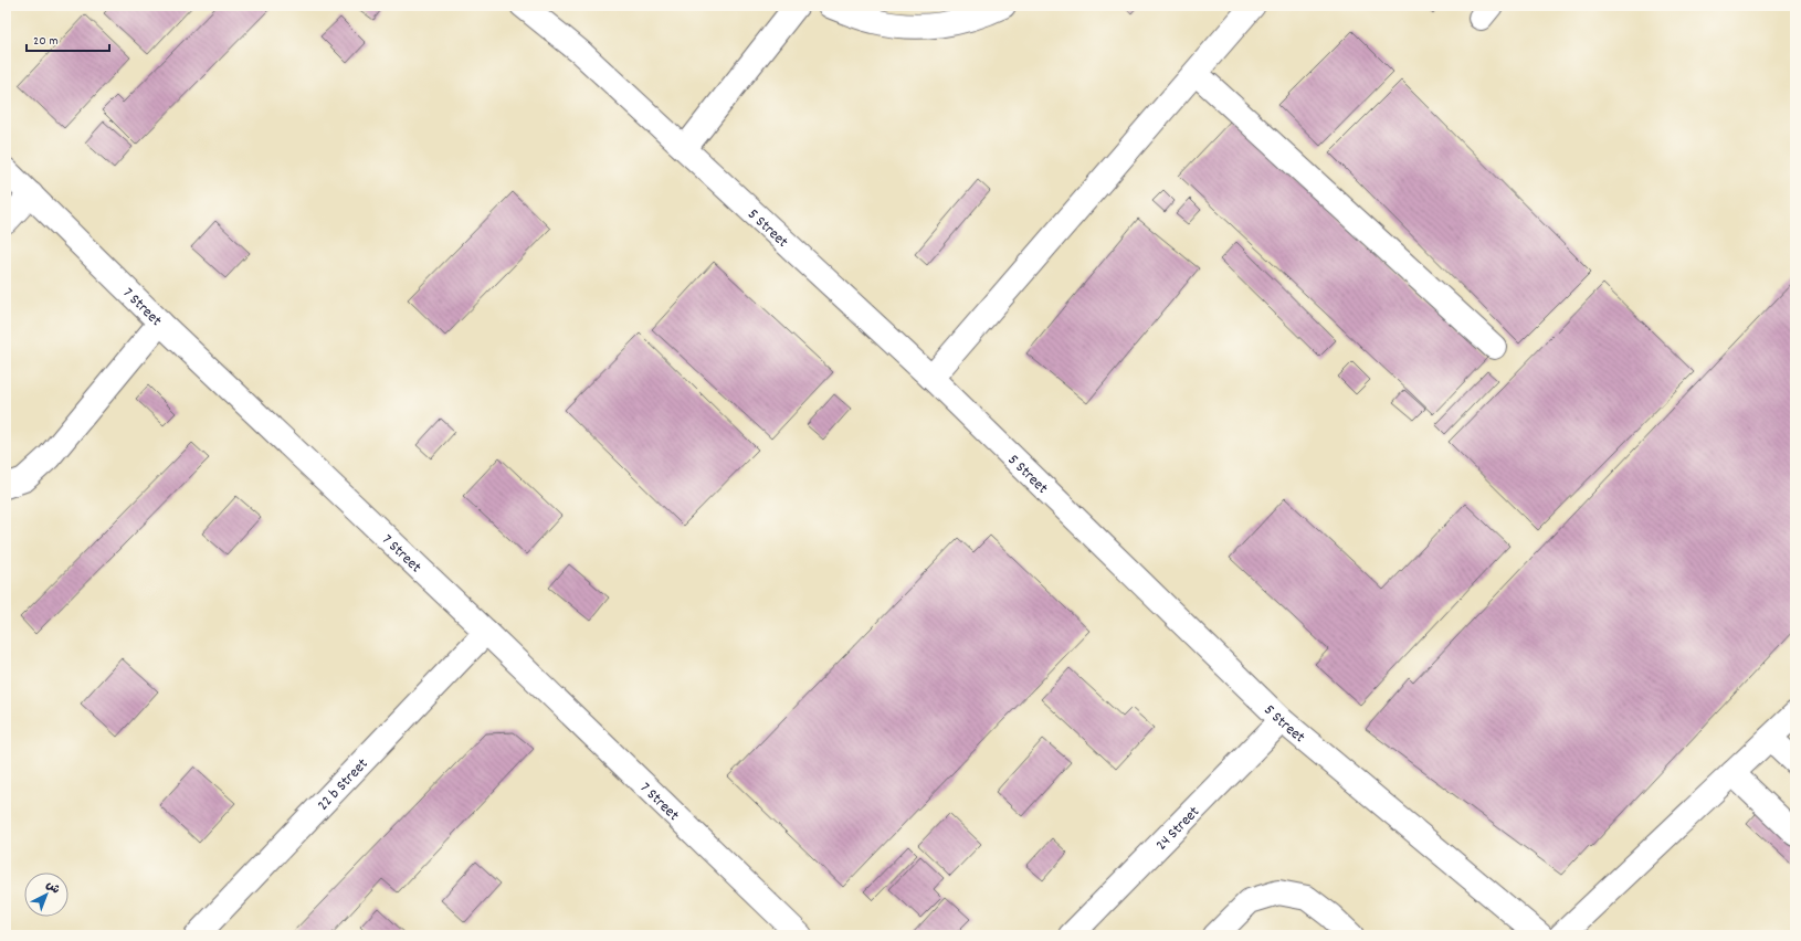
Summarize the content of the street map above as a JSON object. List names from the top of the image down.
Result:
{
  "streets": {
    "street": [
      "5 Street",
      "7 Street",
      "22 b Street",
      "24 Street"
    ]
  },
  "crossings": [
    ["5 Street", "24 Street"],
    ["7 Street", "22 b Street"]
  ],
  "scale_bar": "20 m",
  "north": "top right"
}
